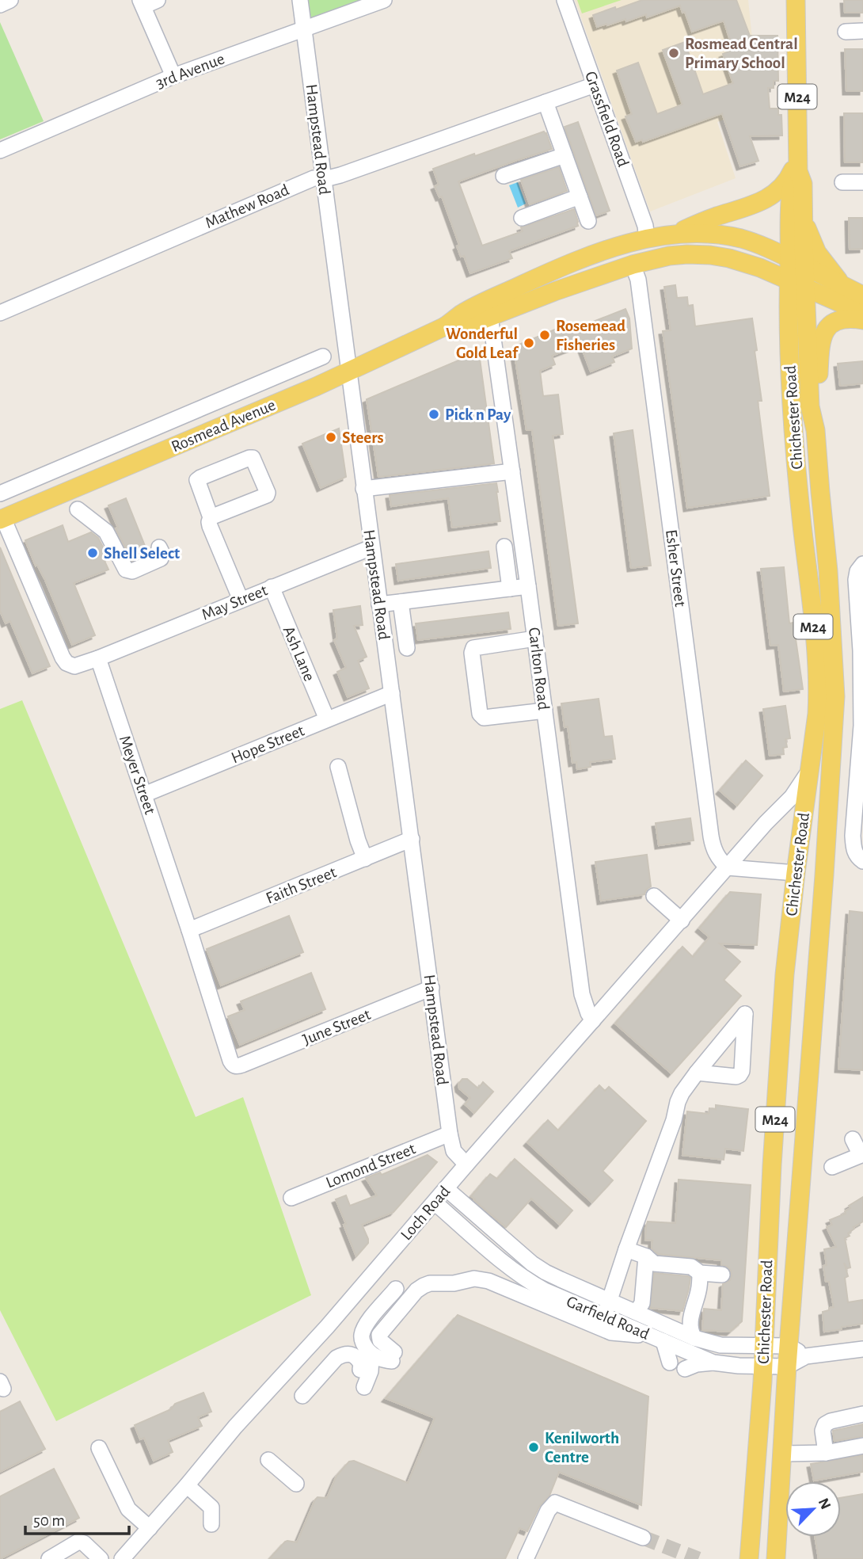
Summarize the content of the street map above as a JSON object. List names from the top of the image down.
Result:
{
  "streets": {
    "main road": ["M24", "Chichester Road", "Rosmead Avenue"],
    "street": [
      "3rd Avenue",
      "Grassfield Road",
      "Hampstead Road",
      "Mathew Road",
      "Esher Street",
      "May Street",
      "Ash Lane",
      "Carlton Road",
      "Hope Street",
      "Meyer Street",
      "Faith Street",
      "June Street",
      "Lomond Street",
      "Loch Road",
      "Garfield Road"
    ]
  },
  "crossings": [
    ["3rd Avenue", "Hampstead Road"],
    ["Grassfield Road", "Mathew Road"],
    ["Grassfield Road", "Rosmead Avenue"],
    ["Hampstead Road", "Mathew Road"],
    ["Hampstead Road", "Rosmead Avenue"],
    ["Hampstead Road", "May Street"],
    ["Hampstead Road", "Hope Street"],
    ["Hampstead Road", "Faith Street"],
    ["Hampstead Road", "June Street"],
    ["Hampstead Road", "Lomond Street"],
    ["Hampstead Road", "Loch Road"],
    ["Chichester Road", "Rosmead Avenue"],
    ["Chichester Road", "Loch Road"],
    ["Chichester Road", "Garfield Road"],
    ["Rosmead Avenue", "Esher Street"],
    ["Rosmead Avenue", "Carlton Road"],
    ["Esher Street", "Loch Road"],
    ["May Street", "Ash Lane"],
    ["May Street", "Meyer Street"],
    ["Ash Lane", "Hope Street"],
    ["Carlton Road", "Loch Road"],
    ["Hope Street", "Meyer Street"],
    ["Meyer Street", "Faith Street"],
    ["Meyer Street", "June Street"],
    ["Loch Road", "Garfield Road"]
  ],
  "places": [
    "Rosmead Central Primary School",
    "Rosemead Fisheries",
    "Wonderful Gold Leaf",
    "Pick n Pay",
    "Steers",
    "Shell Select",
    "Kenilworth Centre"
  ],
  "scale_bar": "50 m",
  "north": "top right"
}
